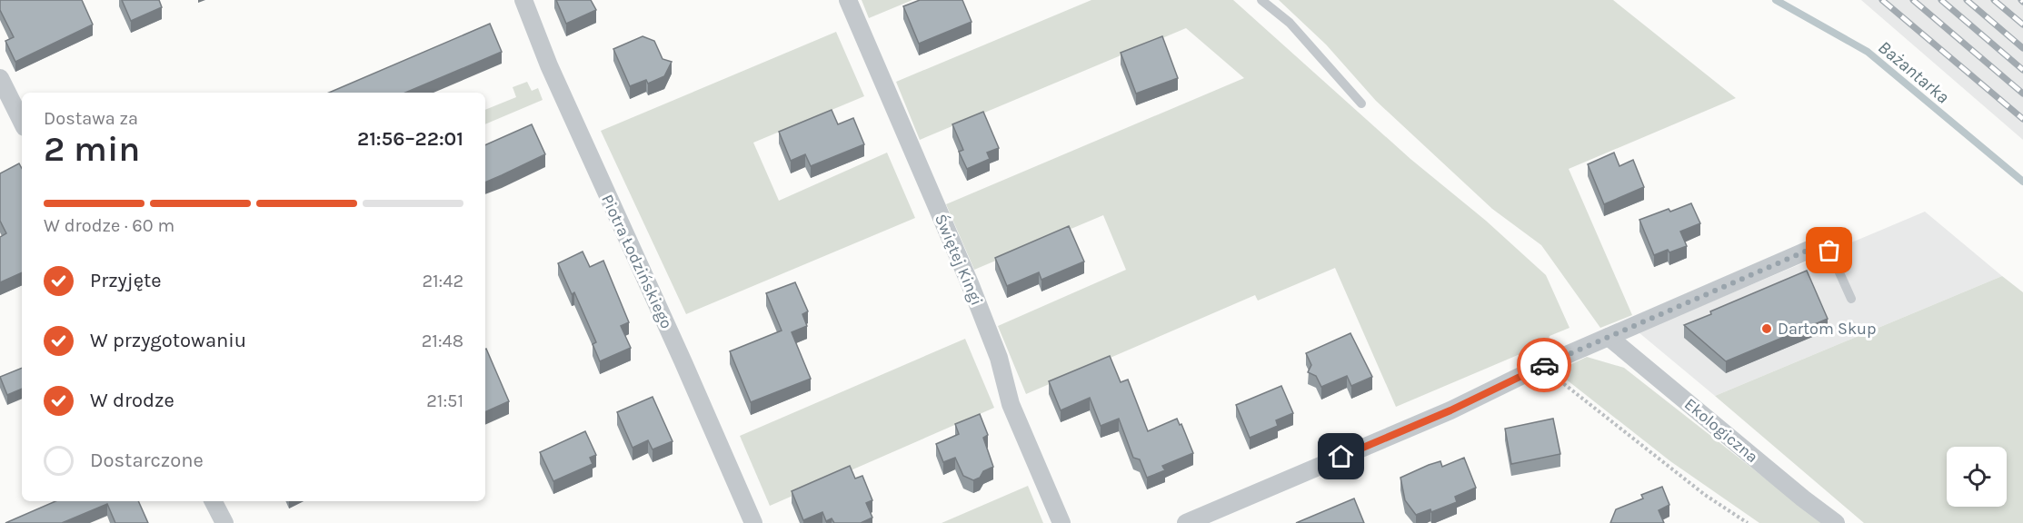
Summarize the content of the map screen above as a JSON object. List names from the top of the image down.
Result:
{
  "streets": {
    "street": ["Świętej Kingi", "Piotra Łodzińskiego", "Ekologiczna"]
  },
  "water": ["Bażantarka"],
  "places": ["Dartom Skup"],
  "page": {
    "heading": ["2 min", "Dostawa za", "21:56–22:01"],
    "bar": "W drodze · 60 m",
    "list": [
      ["Przyjęte", "21:42"],
      ["W przygotowaniu", "21:48"],
      ["W drodze", "21:51"],
      "Dostarczone"
    ]
  }
}
